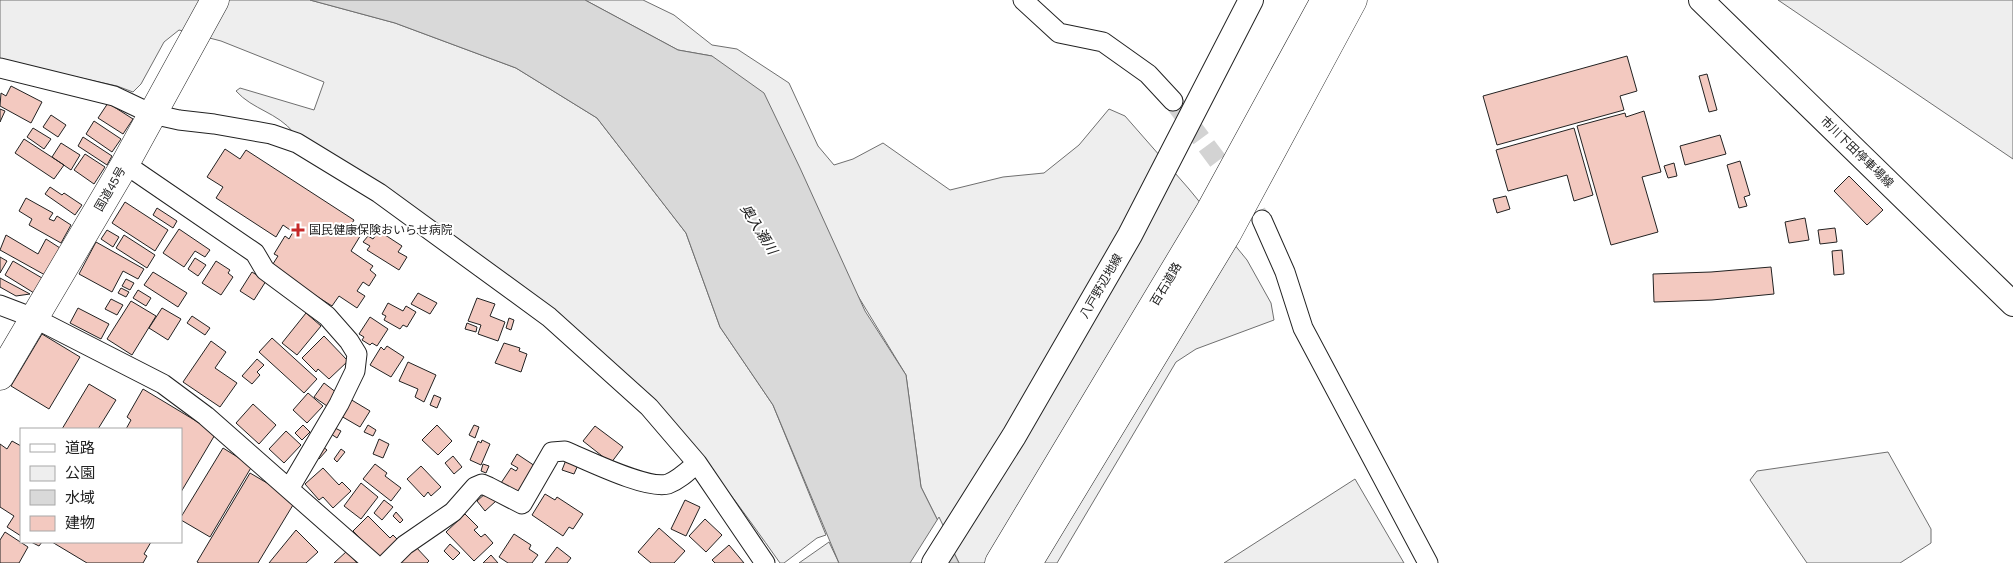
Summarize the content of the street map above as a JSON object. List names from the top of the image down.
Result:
{
  "streets": {
    "highway": ["国道45号", "百石道路"],
    "main road": ["市川下田停車場線", "八戸野辺地線"]
  },
  "water": ["奥入瀬川"],
  "places": {
    "health": ["国民健康保険おいらせ病院"]
  },
  "legend": [
    "道路",
    "公園",
    "水域",
    "建物"
  ]
}
